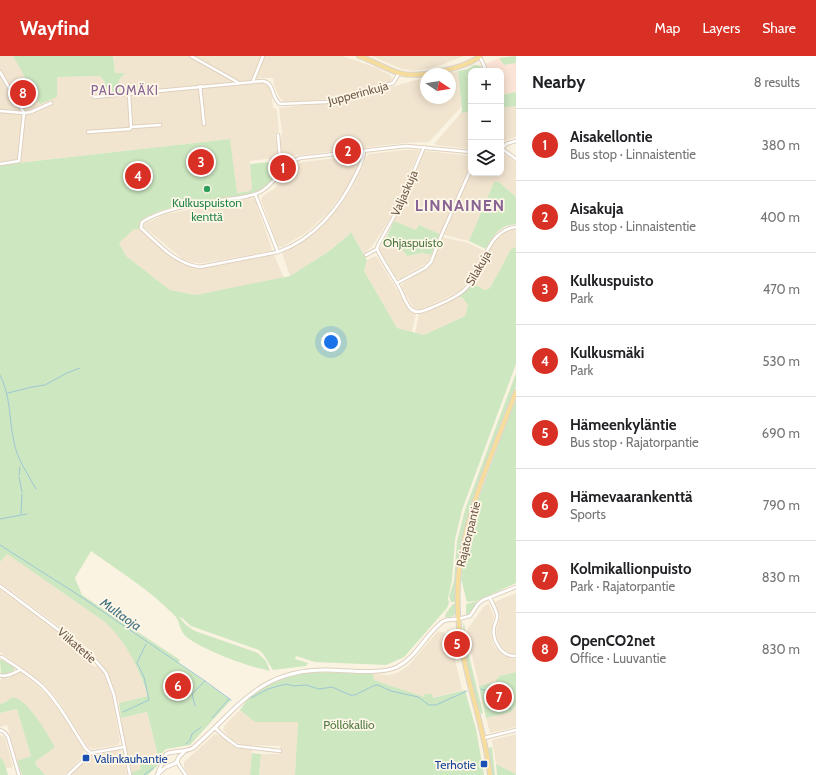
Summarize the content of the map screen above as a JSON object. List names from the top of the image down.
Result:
{
  "streets": {
    "main road": ["Rajatorpantie"],
    "street": [
      "Jupperinkuja",
      "Valjaskuja",
      "Silakuja",
      "Viikatetie"
    ]
  },
  "crossings": [
    ["Valjaskuja", "Silakuja"]
  ],
  "districts": ["PALOMÄKI", "LINNAINEN"],
  "water": ["Multaoja"],
  "parks": ["Ohjaspuisto", "Pöllökallio"],
  "places": {
    "other": ["Kulkuspuiston kenttä"],
    "transit": ["Valinkauhantie", "Terhotie"]
  },
  "north": "right",
  "page": {
    "header": "Wayfind",
    "nav": ["Map", "Layers", "Share"],
    "heading": ["Nearby", "8 results"],
    "map_buttons": ["+", "−"],
    "pins": [
      "8",
      "2",
      "3",
      "1",
      "4",
      "5",
      "6",
      "7"
    ],
    "list": [
      {
        "mark": "1",
        "name": "Aisakellontie",
        "note": "Bus stop · Linnaistentie",
        "value": "380 m"
      },
      {
        "mark": "2",
        "name": "Aisakuja",
        "note": "Bus stop · Linnaistentie",
        "value": "400 m"
      },
      {
        "mark": "3",
        "name": "Kulkuspuisto",
        "note": "Park",
        "value": "470 m"
      },
      {
        "mark": "4",
        "name": "Kulkusmäki",
        "note": "Park",
        "value": "530 m"
      },
      {
        "mark": "5",
        "name": "Hämeenkyläntie",
        "note": "Bus stop · Rajatorpantie",
        "value": "690 m"
      },
      {
        "mark": "6",
        "name": "Hämevaarankenttä",
        "note": "Sports",
        "value": "790 m"
      },
      {
        "mark": "7",
        "name": "Kolmikallionpuisto",
        "note": "Park · Rajatorpantie",
        "value": "830 m"
      },
      {
        "mark": "8",
        "name": "OpenCO2net",
        "note": "Office · Luuvantie",
        "value": "830 m"
      }
    ]
  }
}
